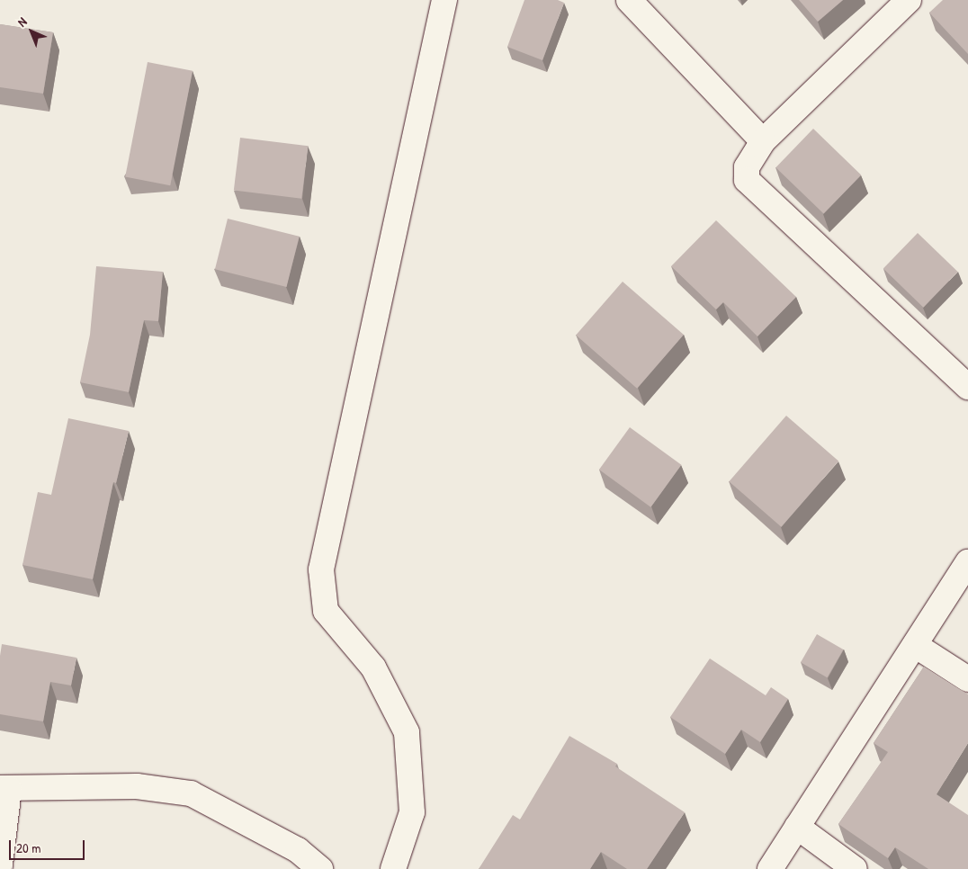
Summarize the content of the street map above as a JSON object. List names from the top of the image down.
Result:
{
  "scale_bar": "20 m",
  "north": "top left"
}
